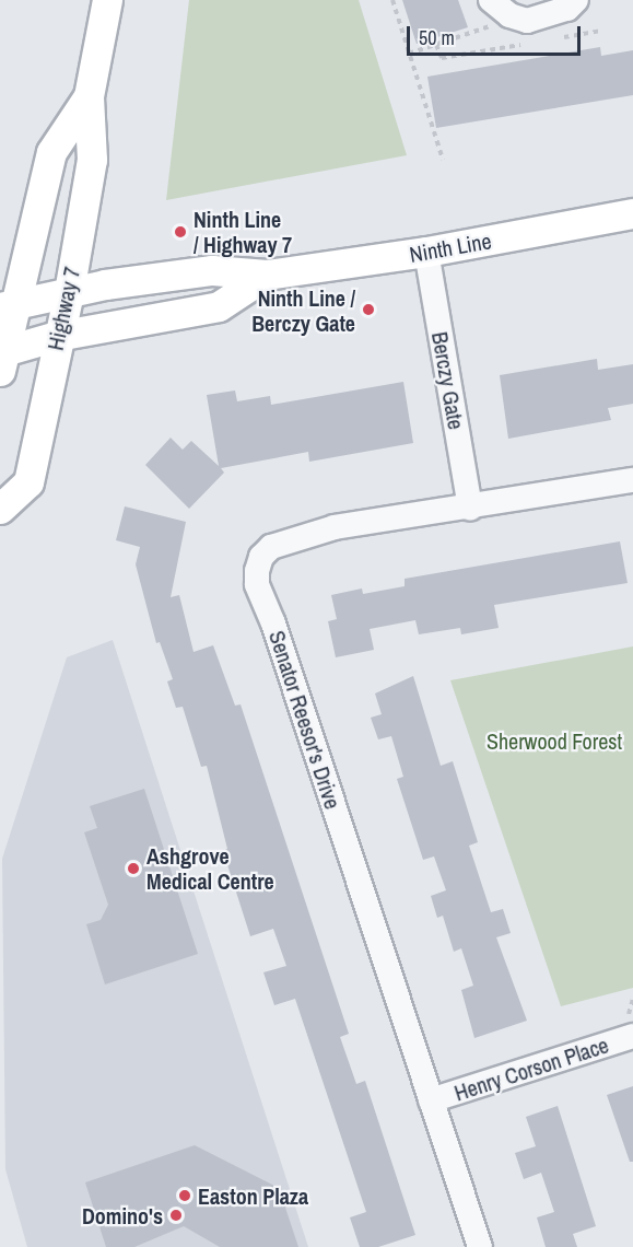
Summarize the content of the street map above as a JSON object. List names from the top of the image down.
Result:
{
  "streets": {
    "main road": ["Ninth Line", "Highway 7"],
    "street": ["Berczy Gate", "Senator Reesor's Drive", "Henry Corson Place"]
  },
  "crossings": [
    ["Ninth Line", "Highway 7"],
    ["Ninth Line", "Berczy Gate"],
    ["Berczy Gate", "Senator Reesor's Drive"],
    ["Senator Reesor's Drive", "Henry Corson Place"]
  ],
  "parks": ["Sherwood Forest"],
  "places": [
    "Ninth Line / Highway 7",
    "Ninth Line / Berczy Gate",
    "Ashgrove Medical Centre",
    "Easton Plaza",
    "Domino's"
  ],
  "scale_bar": "50 m"
}
